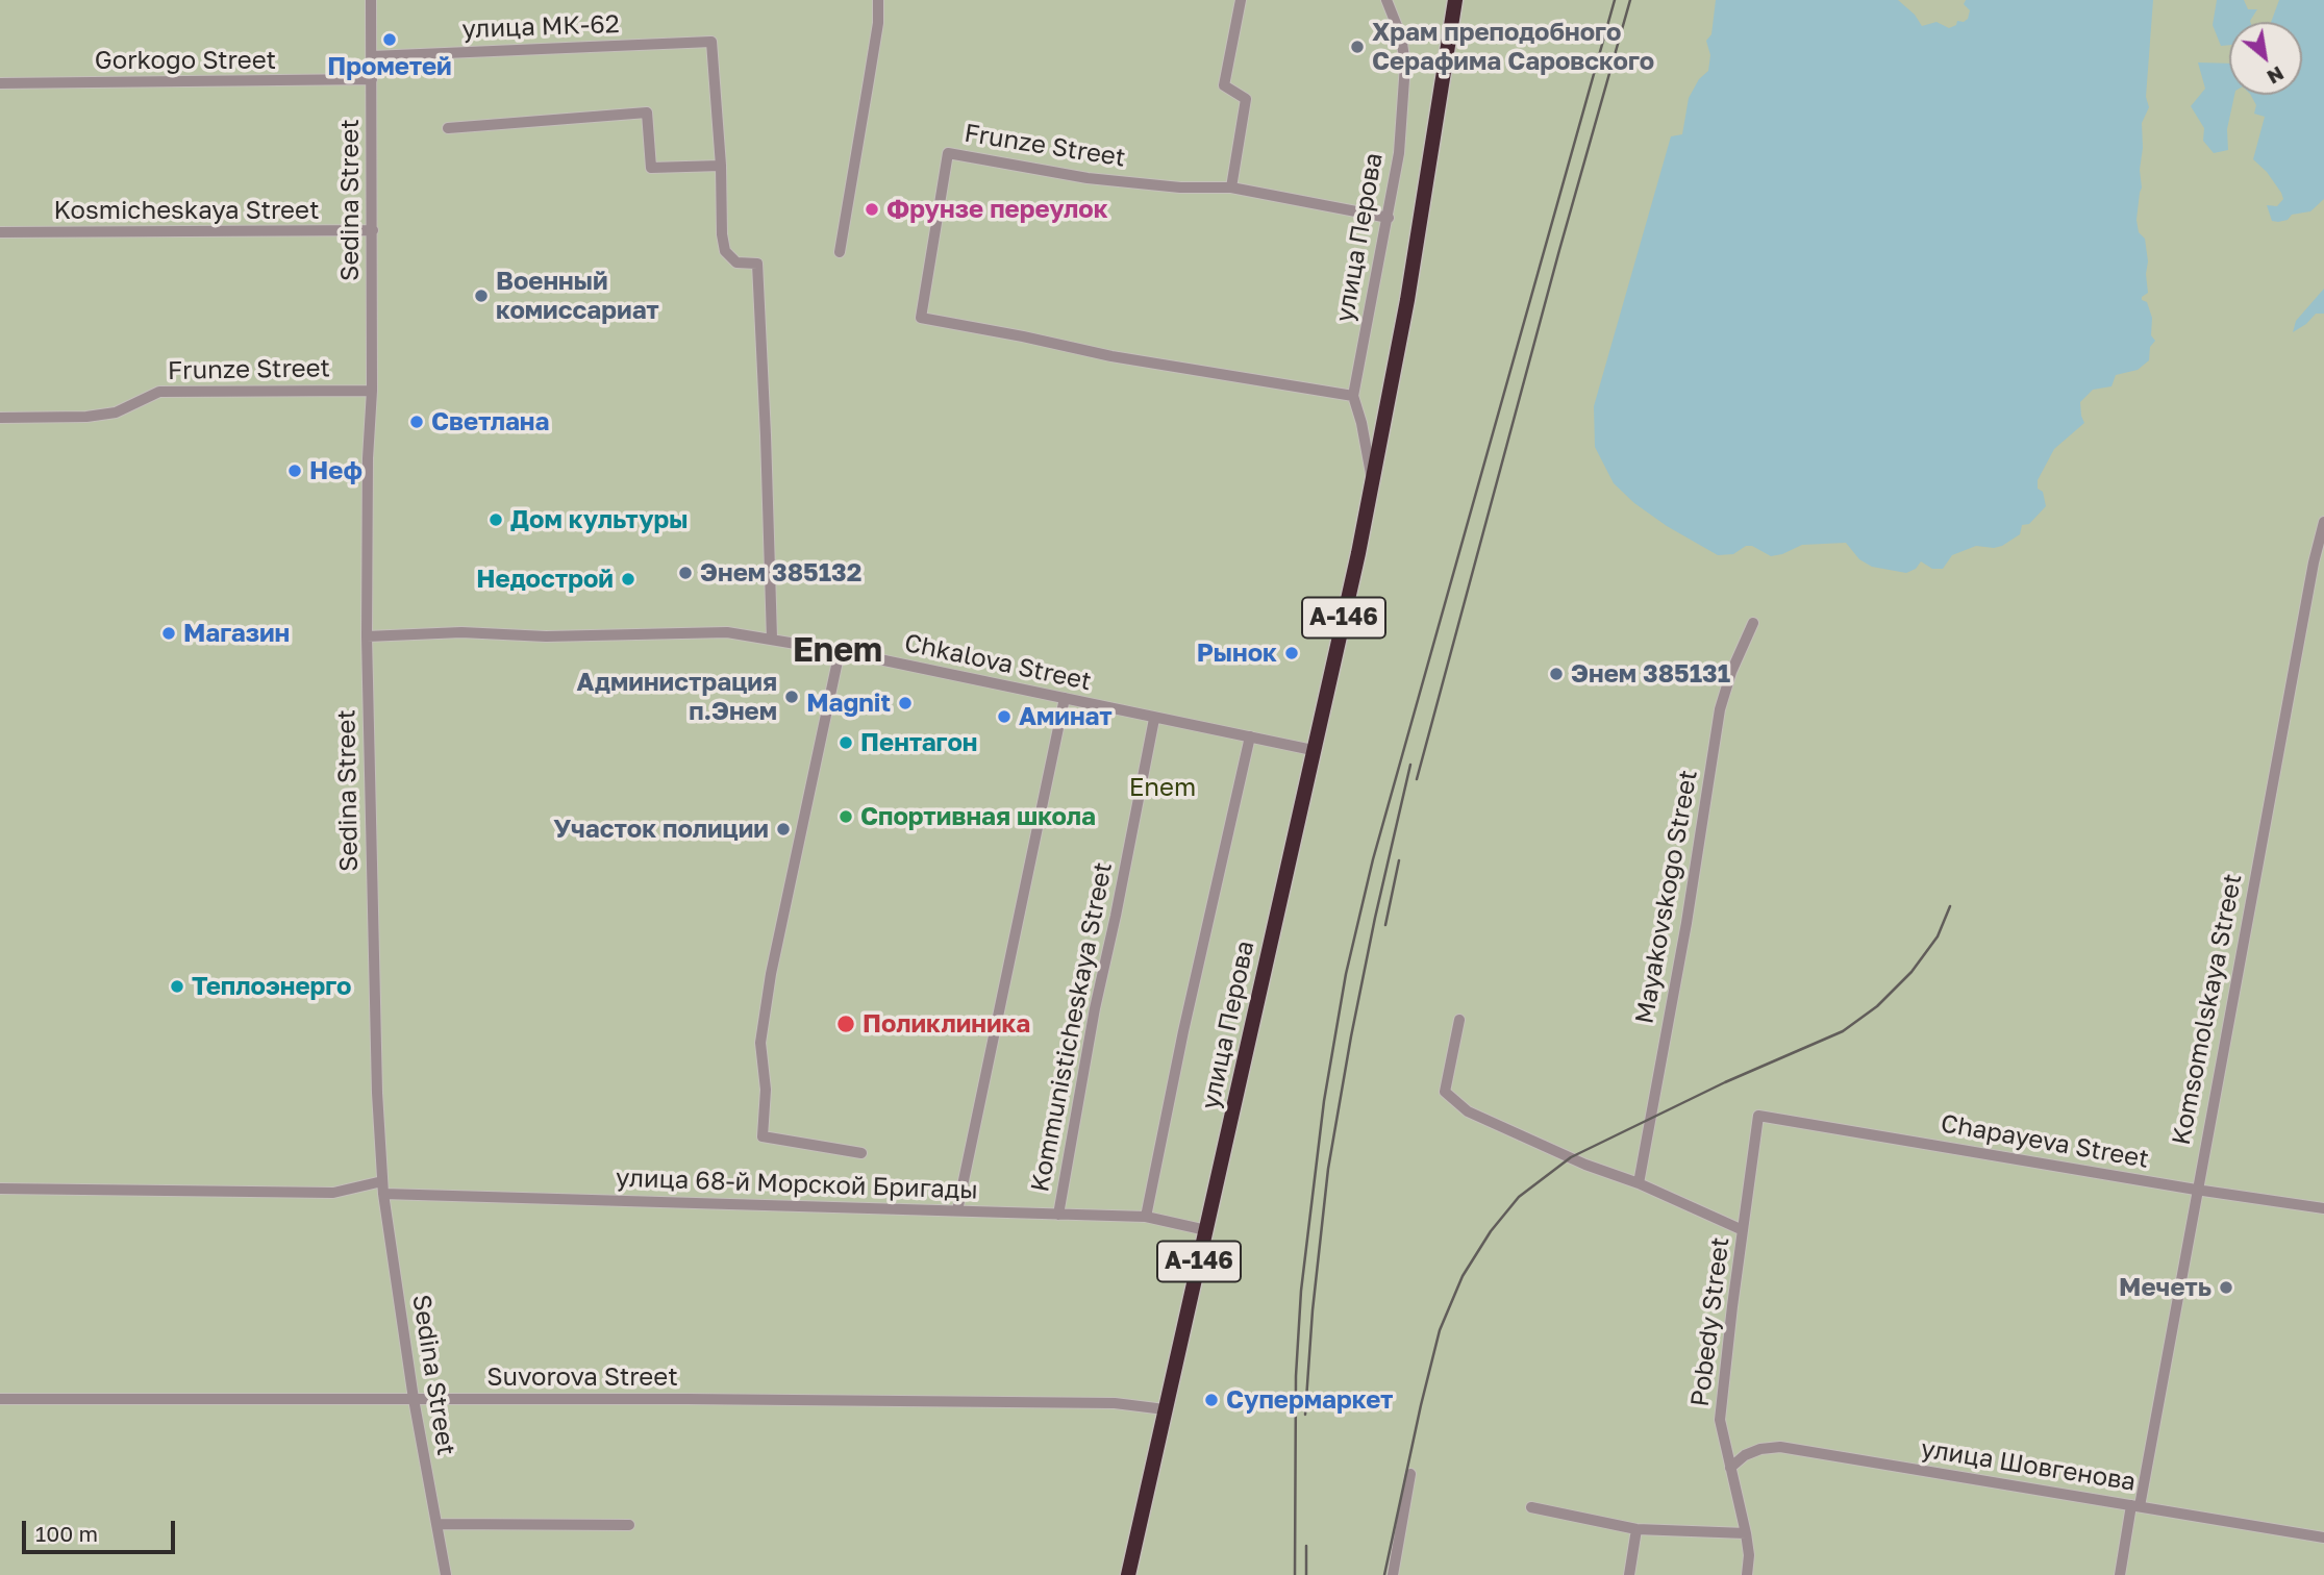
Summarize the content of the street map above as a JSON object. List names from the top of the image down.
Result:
{
  "streets": {
    "highway": ["улица Перова", "А-146"],
    "street": [
      "улица МК-62",
      "Gorkogo Street",
      "Frunze Street",
      "Sedina Street",
      "Kosmicheskaya Street",
      "Chkalova Street",
      "Mayakovskogo Street",
      "Komsomolskaya Street",
      "Kommunisticheskaya Street",
      "Chapayeva Street",
      "улица 68-й Морской Бригады",
      "Pobedy Street",
      "Suvorova Street",
      "улица Шовгенова"
    ]
  },
  "crossings": [
    ["улица МК-62", "Sedina Street"],
    ["Gorkogo Street", "Sedina Street"],
    ["Frunze Street", "Sedina Street"],
    ["Frunze Street", "улица Перова"],
    ["Sedina Street", "Kosmicheskaya Street"],
    ["Sedina Street", "Chkalova Street"],
    ["Sedina Street", "улица 68-й Морской Бригады"],
    ["Sedina Street", "Suvorova Street"],
    ["улица Перова", "Chkalova Street"],
    ["улица Перова", "улица 68-й Морской Бригады"],
    ["улица Перова", "Suvorova Street"],
    ["Chkalova Street", "Kommunisticheskaya Street"],
    ["Komsomolskaya Street", "Chapayeva Street"],
    ["Komsomolskaya Street", "улица Шовгенова"],
    ["Kommunisticheskaya Street", "улица 68-й Морской Бригады"],
    ["Chapayeva Street", "Pobedy Street"],
    ["Pobedy Street", "улица Шовгенова"]
  ],
  "districts": ["Enem"],
  "parks": ["Enem"],
  "places": [
    "Прометей",
    "Храм преподобного Серафима Саровского",
    "Фрунзе переулок",
    "Военный комиссариат",
    "Светлана",
    "Неф",
    "Дом культуры",
    "Энем 385132",
    "Недострой",
    "Магазин",
    "Рынок",
    "Энем 385131",
    "Администрация п.Энем",
    "Magnit",
    "Аминат",
    "Пентагон",
    "Спортивная школа",
    "Участок полиции",
    "Теплоэнерго",
    "Поликлиника",
    "Мечеть",
    "Супермаркет"
  ],
  "scale_bar": "100 m",
  "north": "bottom right"
}
